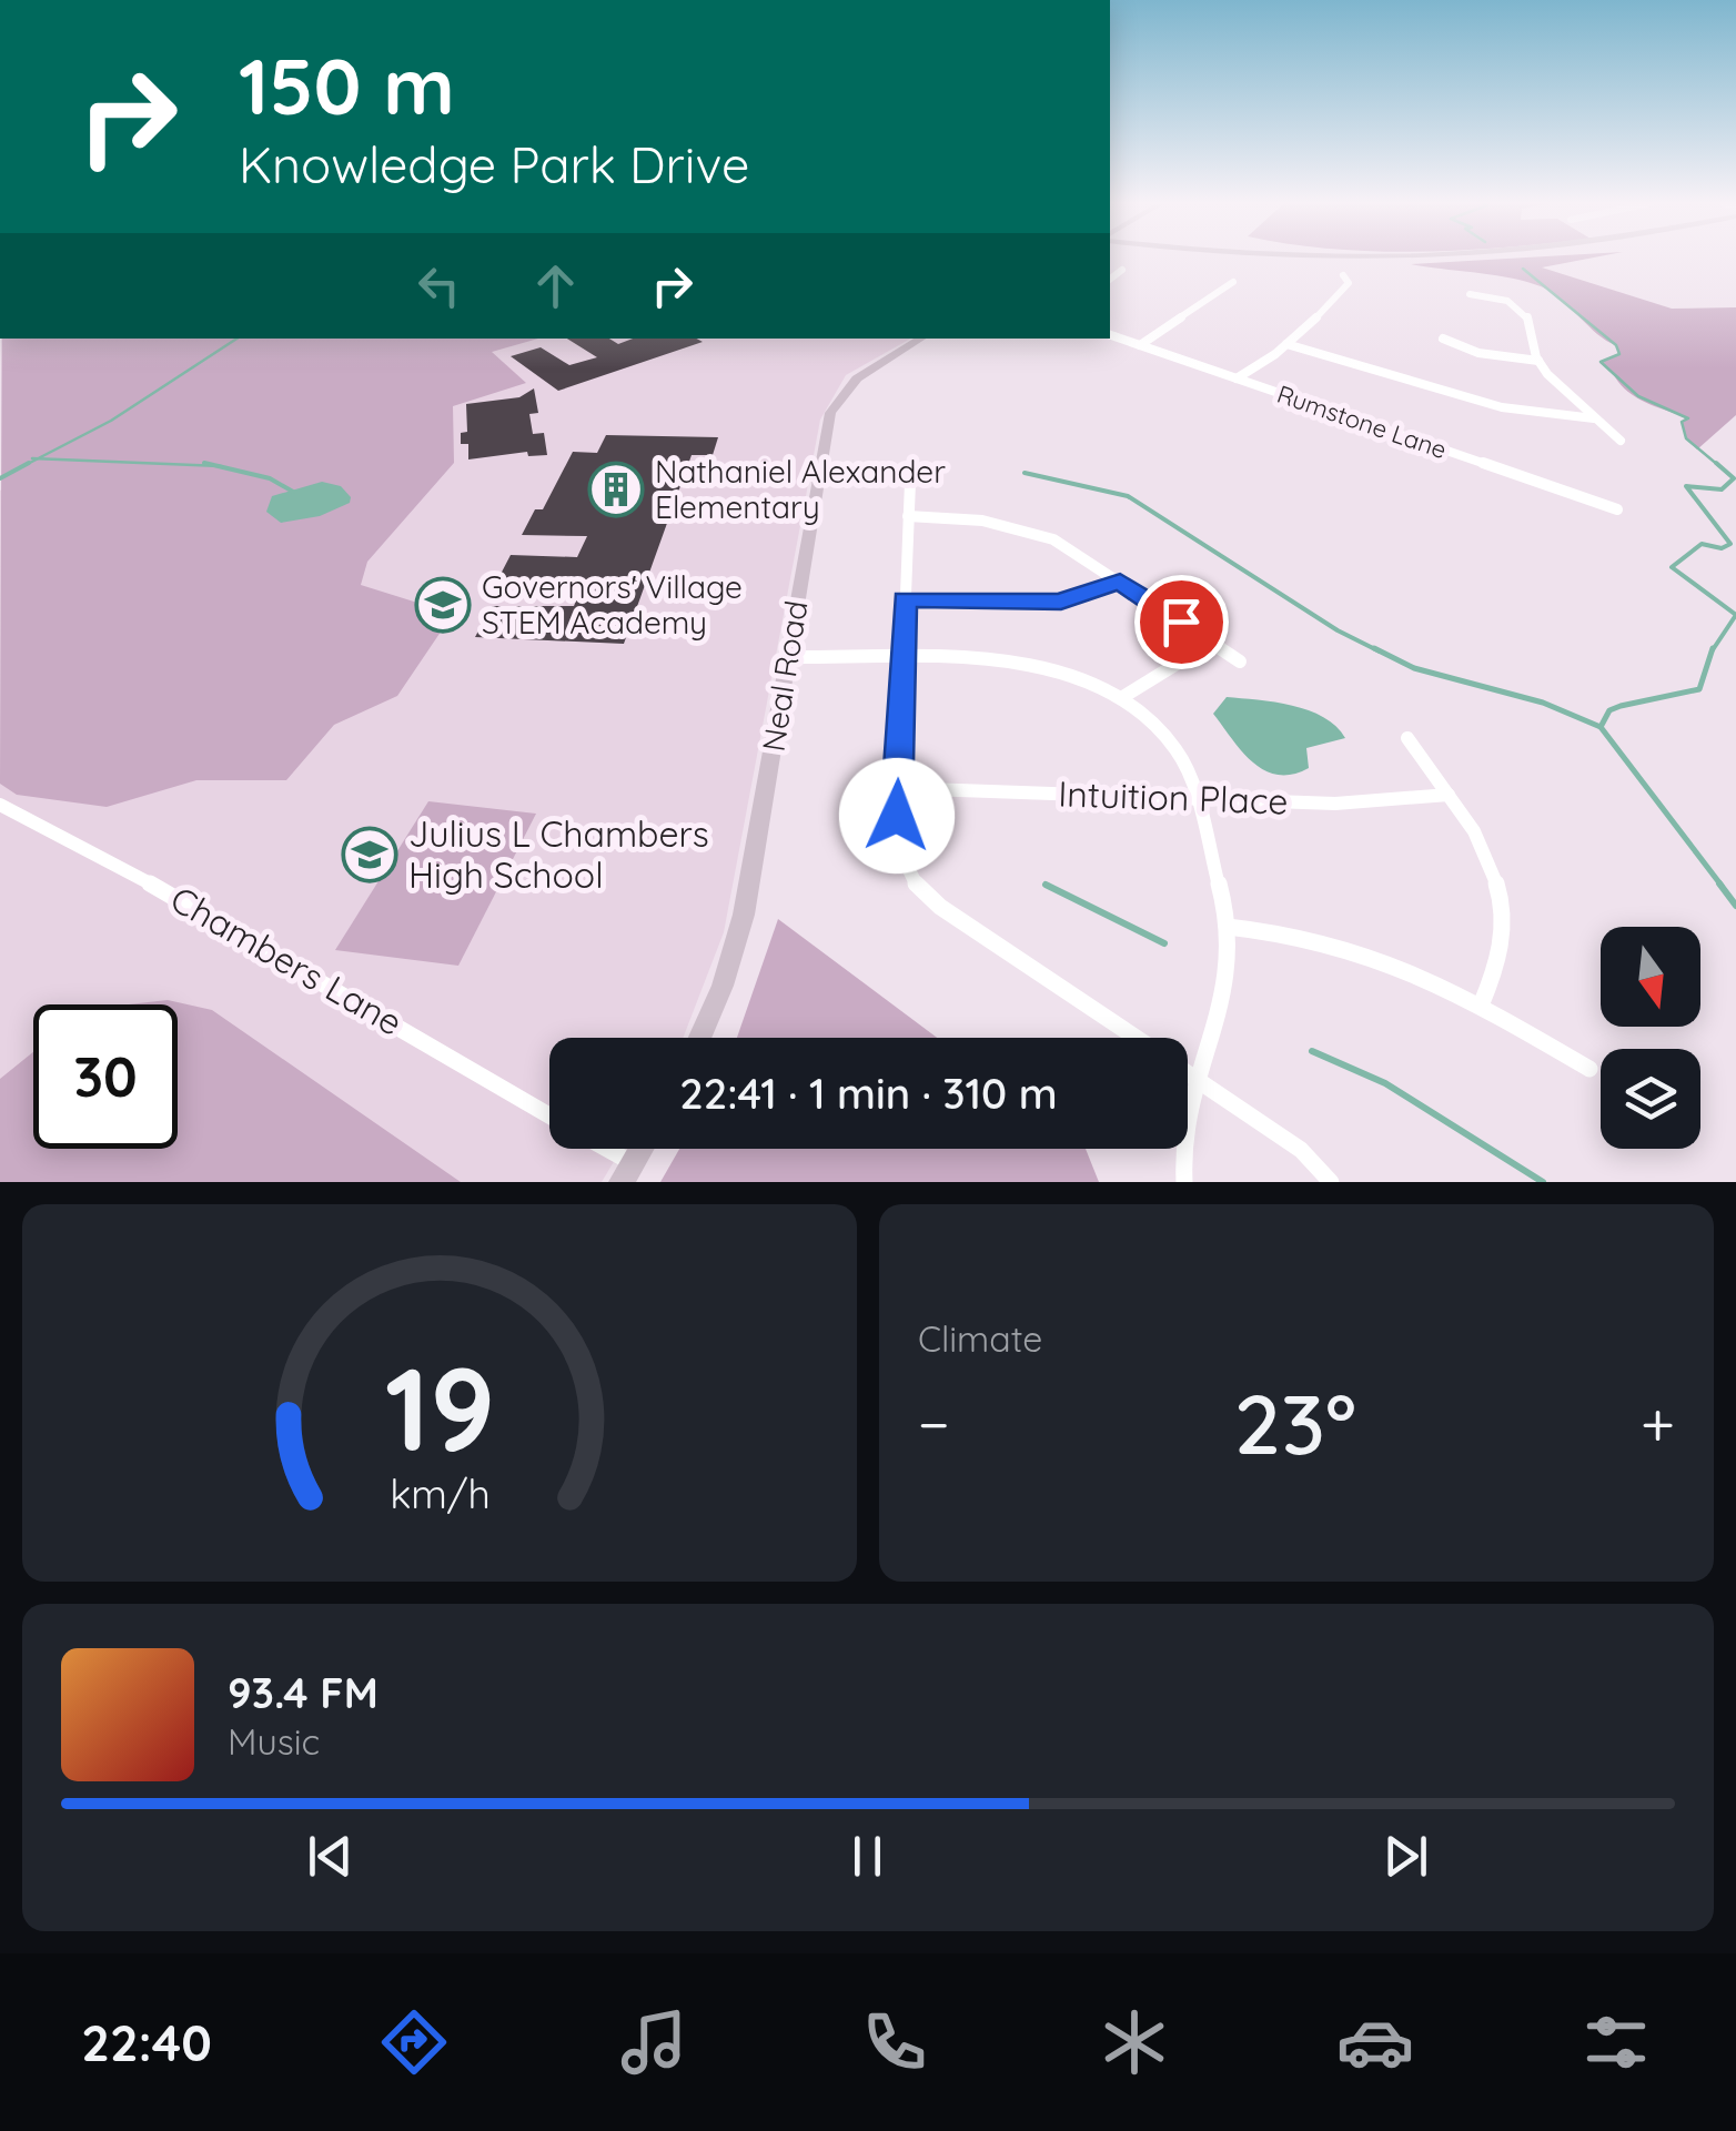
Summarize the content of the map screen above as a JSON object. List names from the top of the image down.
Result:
{
  "streets": {
    "street": [
      "Rumstone Lane",
      "Neal Road",
      "Intuition Place",
      "Chambers Lane"
    ]
  },
  "places": {
    "building": ["Nathaniel Alexander Elementary"],
    "school or university": ["Governors' Village STEM Academy", "Julius L Chambers High School"]
  },
  "north": "bottom",
  "page": {
    "turn": ["150 m", "Knowledge Park Drive"],
    "limit": "30",
    "trip": "22:41 · 1 min · 310 m",
    "tile": "Climate",
    "heat": ["−", "23°", "+"],
    "song": ["93.4 FM", "Music"],
    "tabs": "22:40",
    "gauge": ["19", "km/h"]
  }
}
